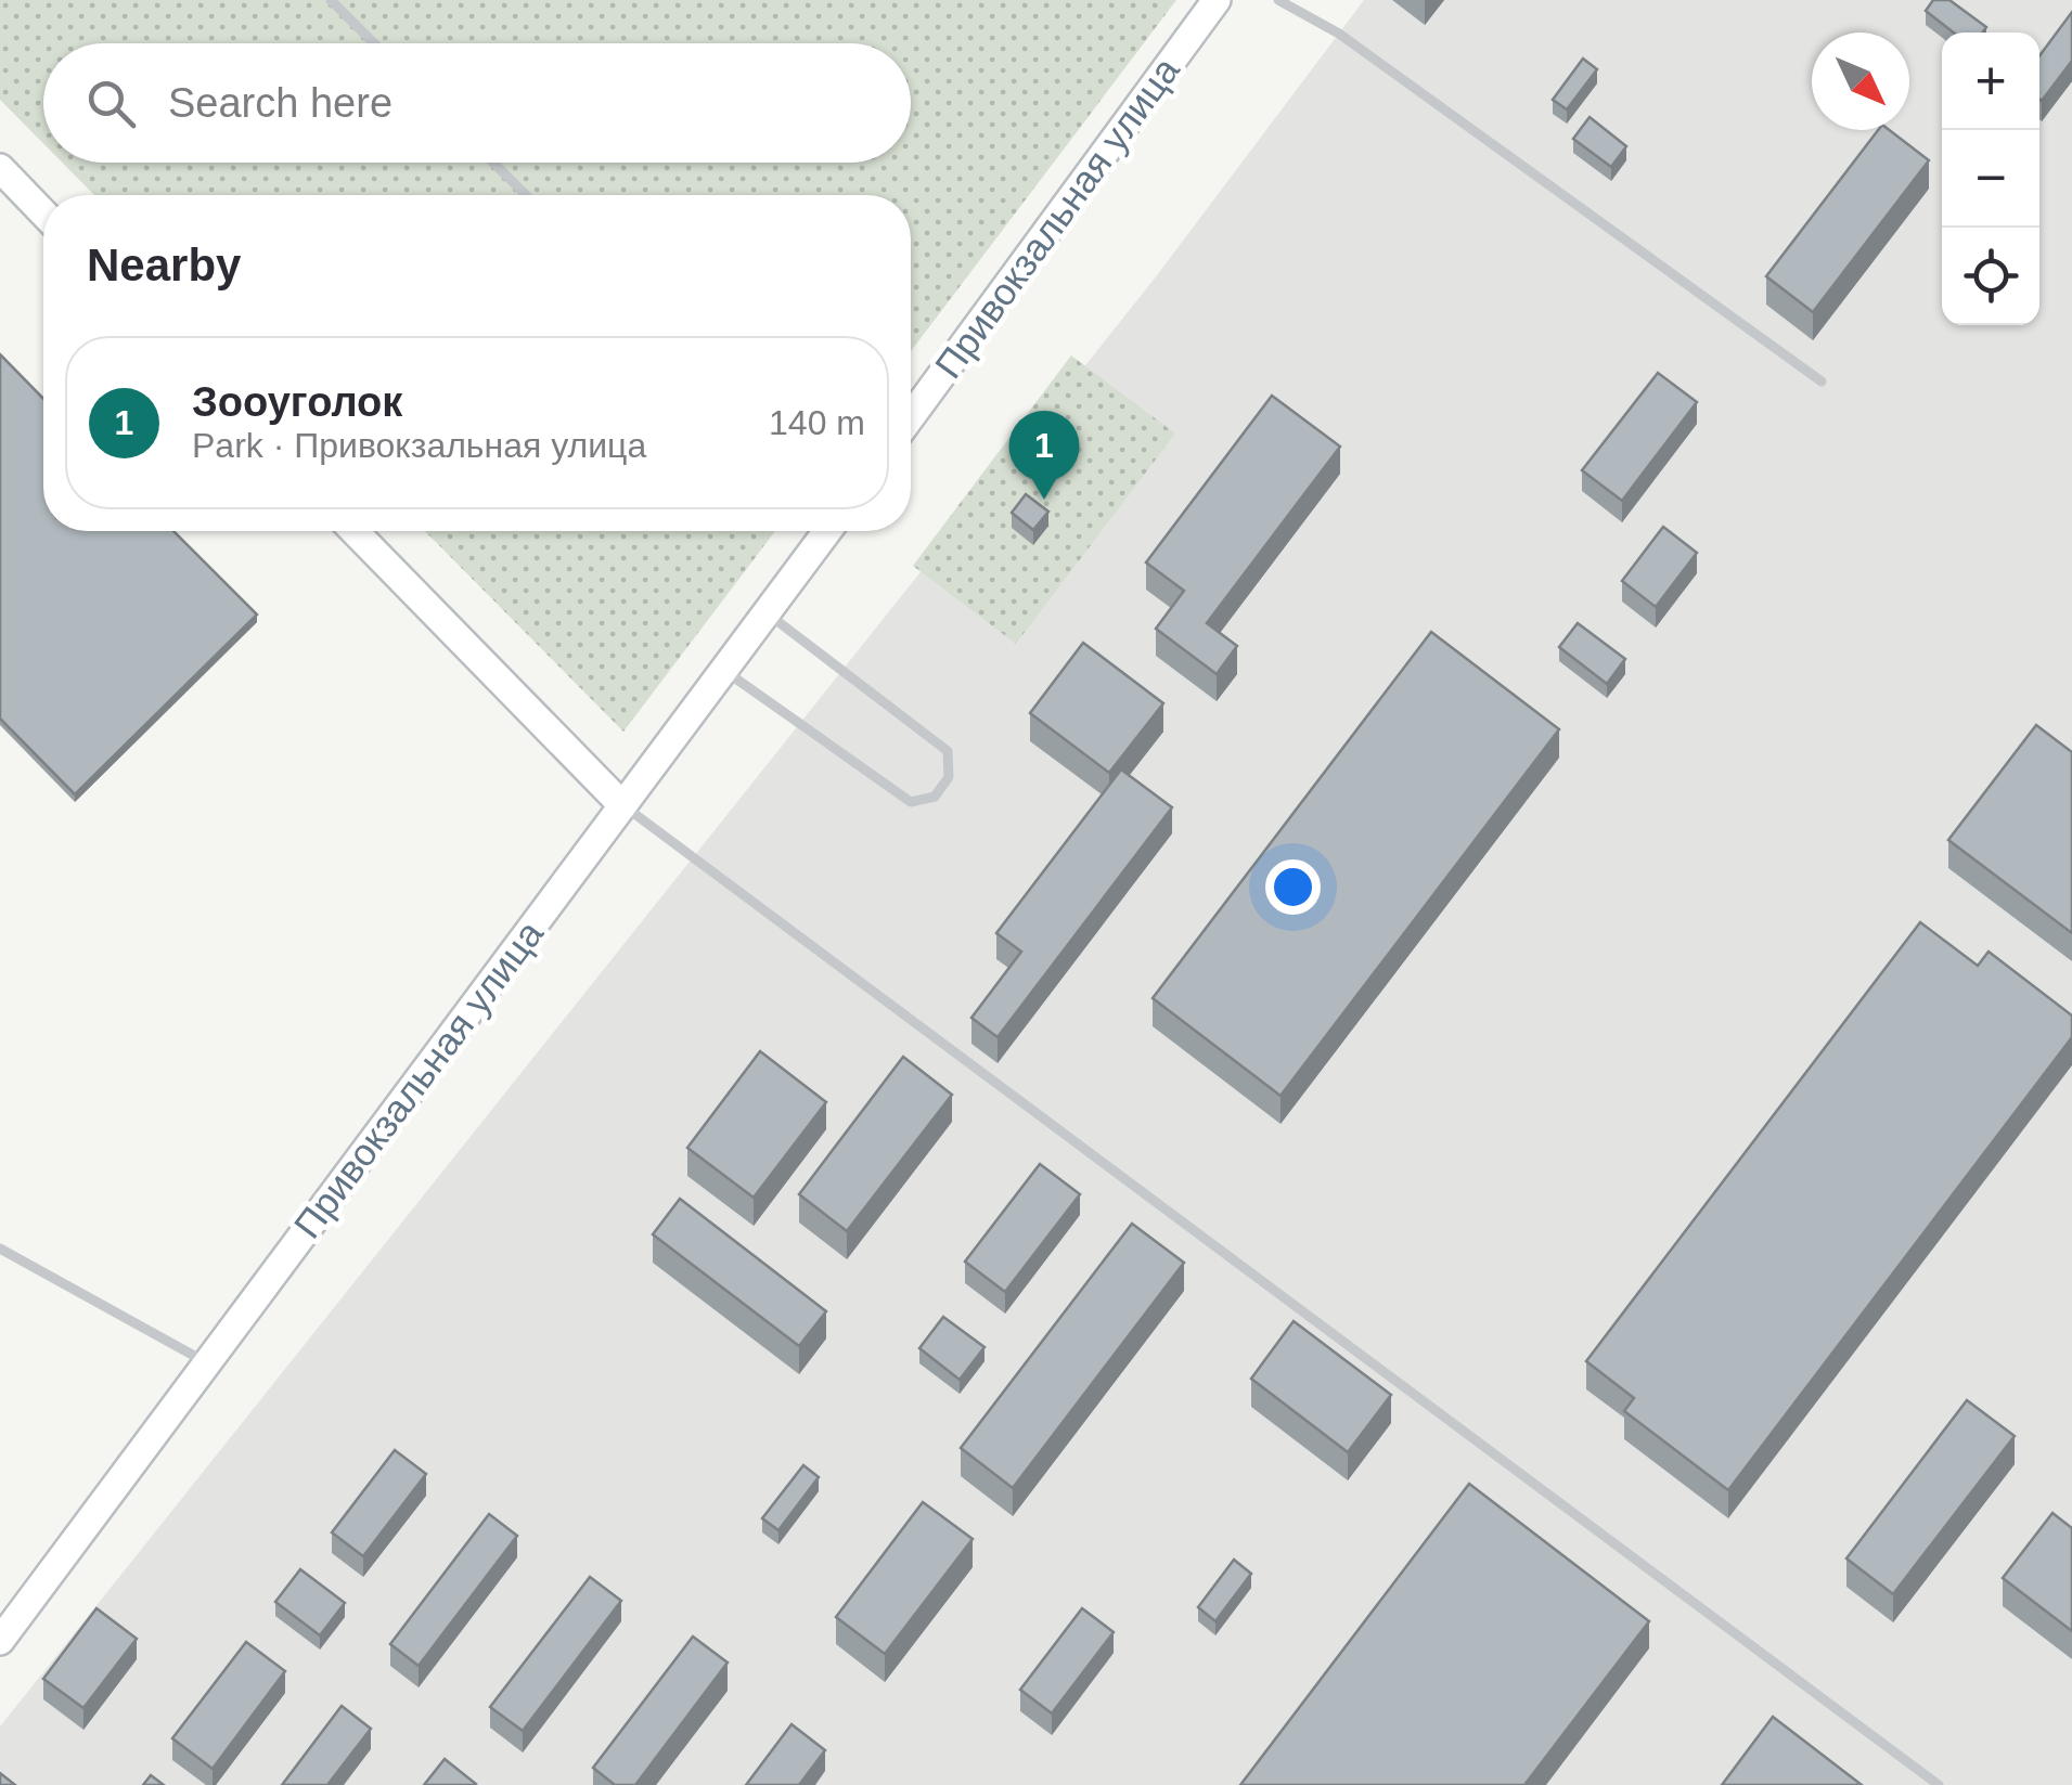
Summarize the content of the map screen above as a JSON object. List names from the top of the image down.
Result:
{
  "streets": {
    "main road": ["Привокзальная улица"]
  },
  "north": "bottom right",
  "page": {
    "map_buttons": ["+", "−"],
    "search": "Search here",
    "heading": "Nearby",
    "list": [
      {
        "mark": "1",
        "name": "Зооуголок",
        "note": "Park · Привокзальная улица",
        "value": "140 m"
      }
    ],
    "pins": "1"
  }
}
